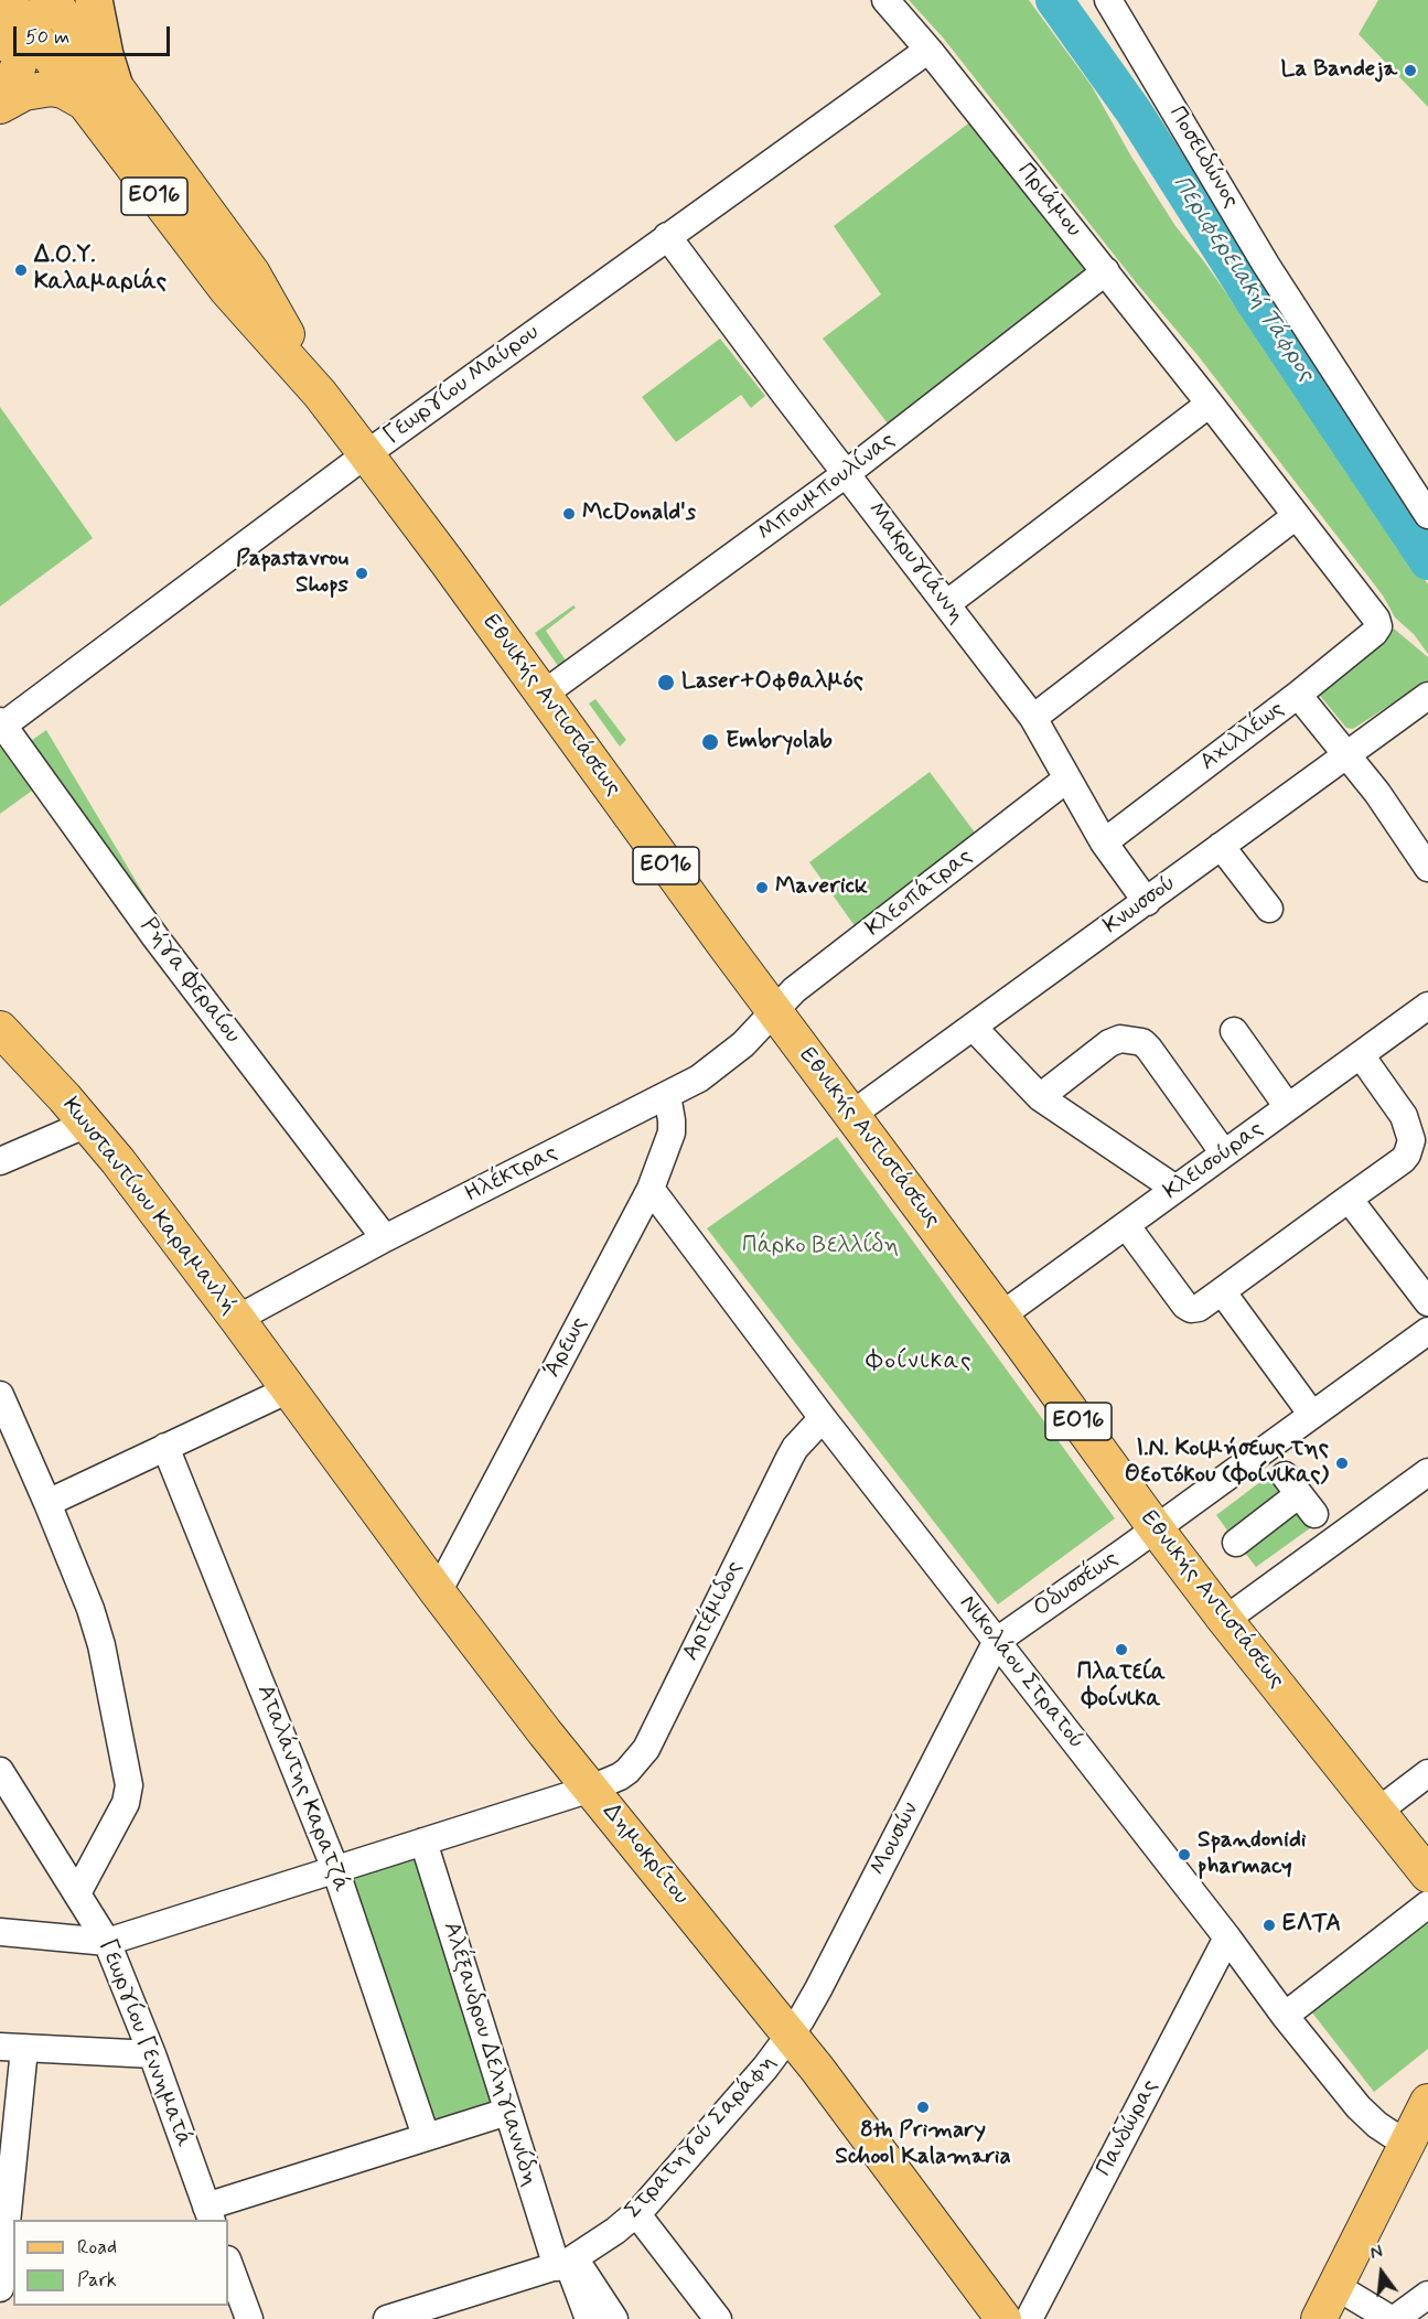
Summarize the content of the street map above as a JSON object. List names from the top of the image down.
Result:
{
  "streets": {
    "main road": [
      "ΕΟ16",
      "Εθνικής Αντιστάσεως",
      "Κωνσταντίνου Καραμανλή",
      "Δημοκρίτου"
    ],
    "street": [
      "Ποσειδώνος",
      "Πριάμου",
      "Γεωργίου Μαύρου",
      "Μπουμπουλίνας",
      "Μακρυγιάννη",
      "Αχιλλέως",
      "Κλεοπάτρας",
      "Κνωσσού",
      "Ρήγα Φεραίου",
      "Κλεισούρας",
      "Ηλέκτρας",
      "Άρεως",
      "Οδυσσέως",
      "Αρτέμιδος",
      "Νικολάου Στρατού",
      "Αταλάντης Καρατζά",
      "Μουσών",
      "Γεωργίου Γεννηματά",
      "Αλέξανδρου Δεληγιαννίδη",
      "Πανδώρας",
      "Στρατηγού Σαράφη"
    ]
  },
  "crossings": [
    ["Πριάμου", "Γεωργίου Μαύρου"],
    ["Πριάμου", "Μπουμπουλίνας"],
    ["Πριάμου", "Αχιλλέως"],
    ["Γεωργίου Μαύρου", "Μακρυγιάννη"],
    ["Γεωργίου Μαύρου", "Εθνικής Αντιστάσεως"],
    ["Γεωργίου Μαύρου", "Ρήγα Φεραίου"],
    ["Μπουμπουλίνας", "Μακρυγιάννη"],
    ["Μπουμπουλίνας", "Εθνικής Αντιστάσεως"],
    ["Μακρυγιάννη", "Αχιλλέως"],
    ["Μακρυγιάννη", "Κλεοπάτρας"],
    ["Μακρυγιάννη", "Κνωσσού"],
    ["Εθνικής Αντιστάσεως", "Κλεοπάτρας"],
    ["Εθνικής Αντιστάσεως", "Κνωσσού"],
    ["Εθνικής Αντιστάσεως", "Κλεισούρας"],
    ["Εθνικής Αντιστάσεως", "Ηλέκτρας"],
    ["Εθνικής Αντιστάσεως", "Οδυσσέως"],
    ["Κλεοπάτρας", "Ηλέκτρας"],
    ["Ρήγα Φεραίου", "Ηλέκτρας"],
    ["Ηλέκτρας", "Κωνσταντίνου Καραμανλή"],
    ["Ηλέκτρας", "Άρεως"],
    ["Κωνσταντίνου Καραμανλή", "Δημοκρίτου"],
    ["Άρεως", "Νικολάου Στρατού"],
    ["Άρεως", "Δημοκρίτου"],
    ["Οδυσσέως", "Νικολάου Στρατού"],
    ["Οδυσσέως", "Μουσών"],
    ["Αρτέμιδος", "Νικολάου Στρατού"],
    ["Αρτέμιδος", "Αταλάντης Καρατζά"],
    ["Αρτέμιδος", "Δημοκρίτου"],
    ["Αρτέμιδος", "Γεωργίου Γεννηματά"],
    ["Αρτέμιδος", "Αλέξανδρου Δεληγιαννίδη"],
    ["Νικολάου Στρατού", "Μουσών"],
    ["Νικολάου Στρατού", "Πανδώρας"],
    ["Μουσών", "Δημοκρίτου"],
    ["Μουσών", "Στρατηγού Σαράφη"],
    ["Δημοκρίτου", "Στρατηγού Σαράφη"],
    ["Αλέξανδρου Δεληγιαννίδη", "Στρατηγού Σαράφη"]
  ],
  "districts": ["Φοίνικας"],
  "water": ["Περιφερειακή Τάφρος"],
  "parks": ["Πάρκο Βελλίδη"],
  "places": [
    "La Bandeja",
    "Δ.Ο.Υ. Καλαμαριάς",
    "McDonald's",
    "Papastavrou Shops",
    "Laser+Οφθαλμός",
    "Embryolab",
    "Maverick",
    "Ι.Ν. Κοιμήσεως της Θεοτόκου (Φοίνικας)",
    "Πλατεία Φοίνικα",
    "Spandonidi pharmacy",
    "ΕΛΤΑ",
    "8th Primary School Kalamaria"
  ],
  "legend": ["Road", "Park"],
  "scale_bar": "50 m",
  "north": "top"
}
